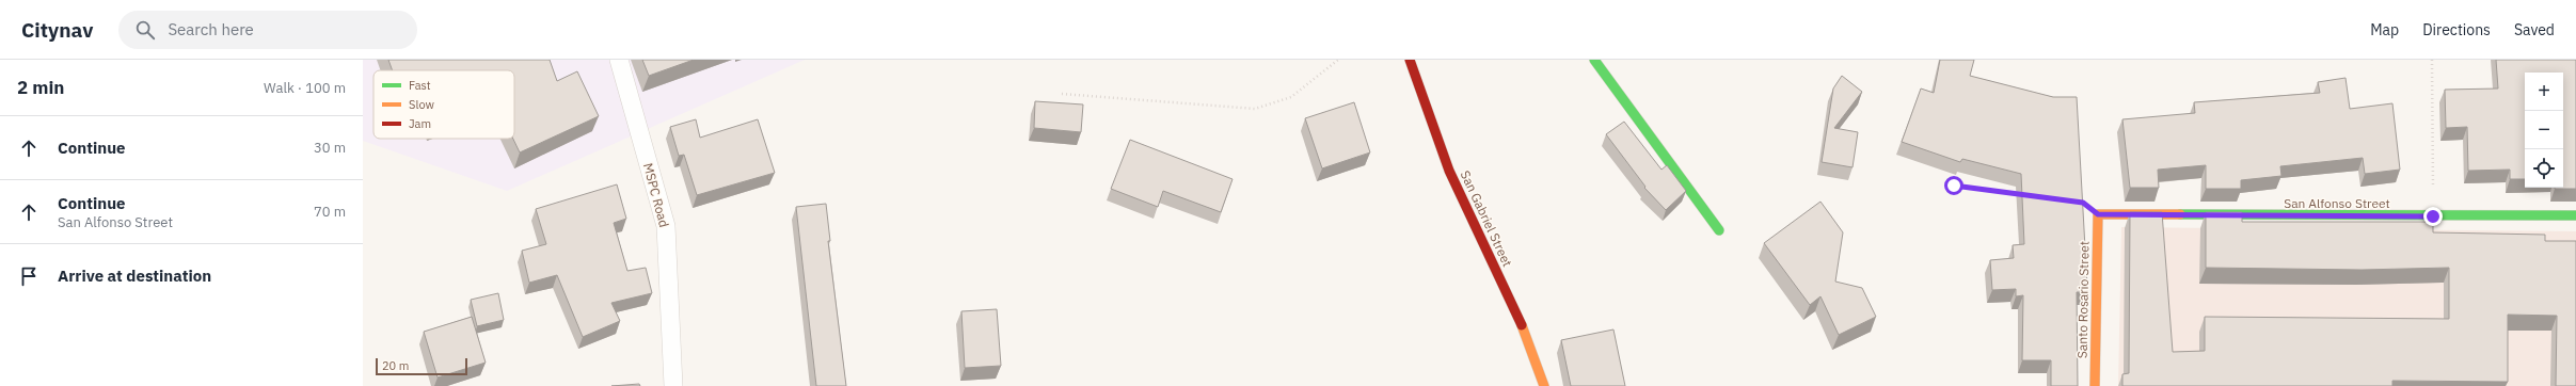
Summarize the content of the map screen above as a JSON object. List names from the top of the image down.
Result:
{
  "streets": {
    "street": ["San Alfonso Street", "San Gabriel Street", "Santo Rosario Street"],
    "lane": ["MSPC Road"]
  },
  "crossings": [
    ["San Alfonso Street", "Santo Rosario Street"]
  ],
  "legend": ["Fast", "Slow", "Jam"],
  "scale_bar": "20 m",
  "page": {
    "header": "Citynav",
    "search": "Search here",
    "nav": ["Map", "Directions", "Saved"],
    "heading": ["2 min", "Walk · 100 m"],
    "map_buttons": ["+", "−"],
    "list": [
      ["Continue", "30 m"],
      ["Continue", "San Alfonso Street", "70 m"],
      "Arrive at destination"
    ],
    "scale": "20 m"
  }
}
